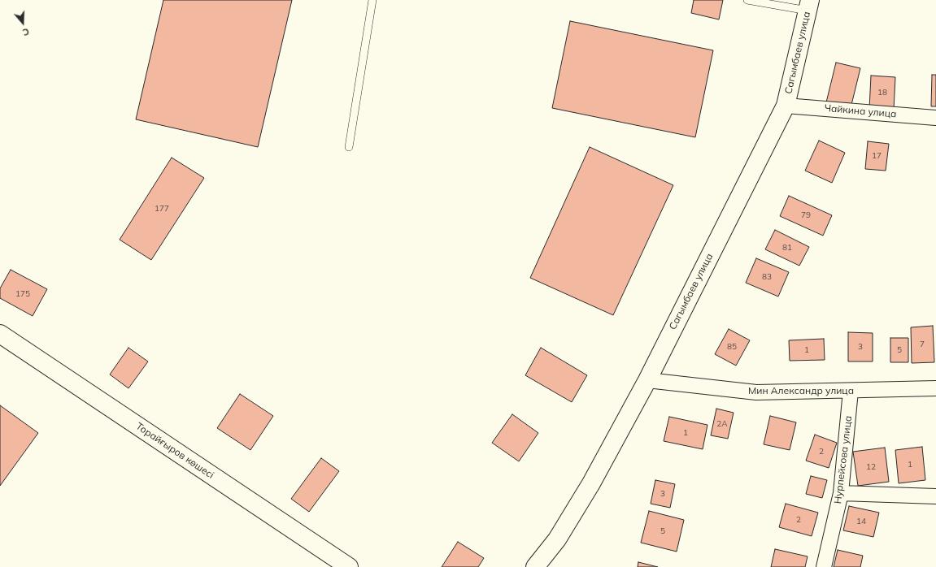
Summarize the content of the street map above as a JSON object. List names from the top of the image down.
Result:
{
  "streets": {
    "street": [
      "Сагымбаев улица",
      "Чайкина улица",
      "Мин Александр улица",
      "Торайғыров көшесі",
      "Нурпейсова улица"
    ]
  },
  "crossings": [
    ["Сагымбаев улица", "Чайкина улица"],
    ["Сагымбаев улица", "Мин Александр улица"],
    ["Мин Александр улица", "Нурпейсова улица"]
  ],
  "house_numbers": [
    "18",
    "17",
    "177",
    "79",
    "81",
    "83",
    "175",
    "7",
    "85",
    "3",
    "1",
    "5",
    "2А",
    "1",
    "2",
    "1",
    "12",
    "3",
    "2",
    "14",
    "5"
  ],
  "north": "bottom"
}
